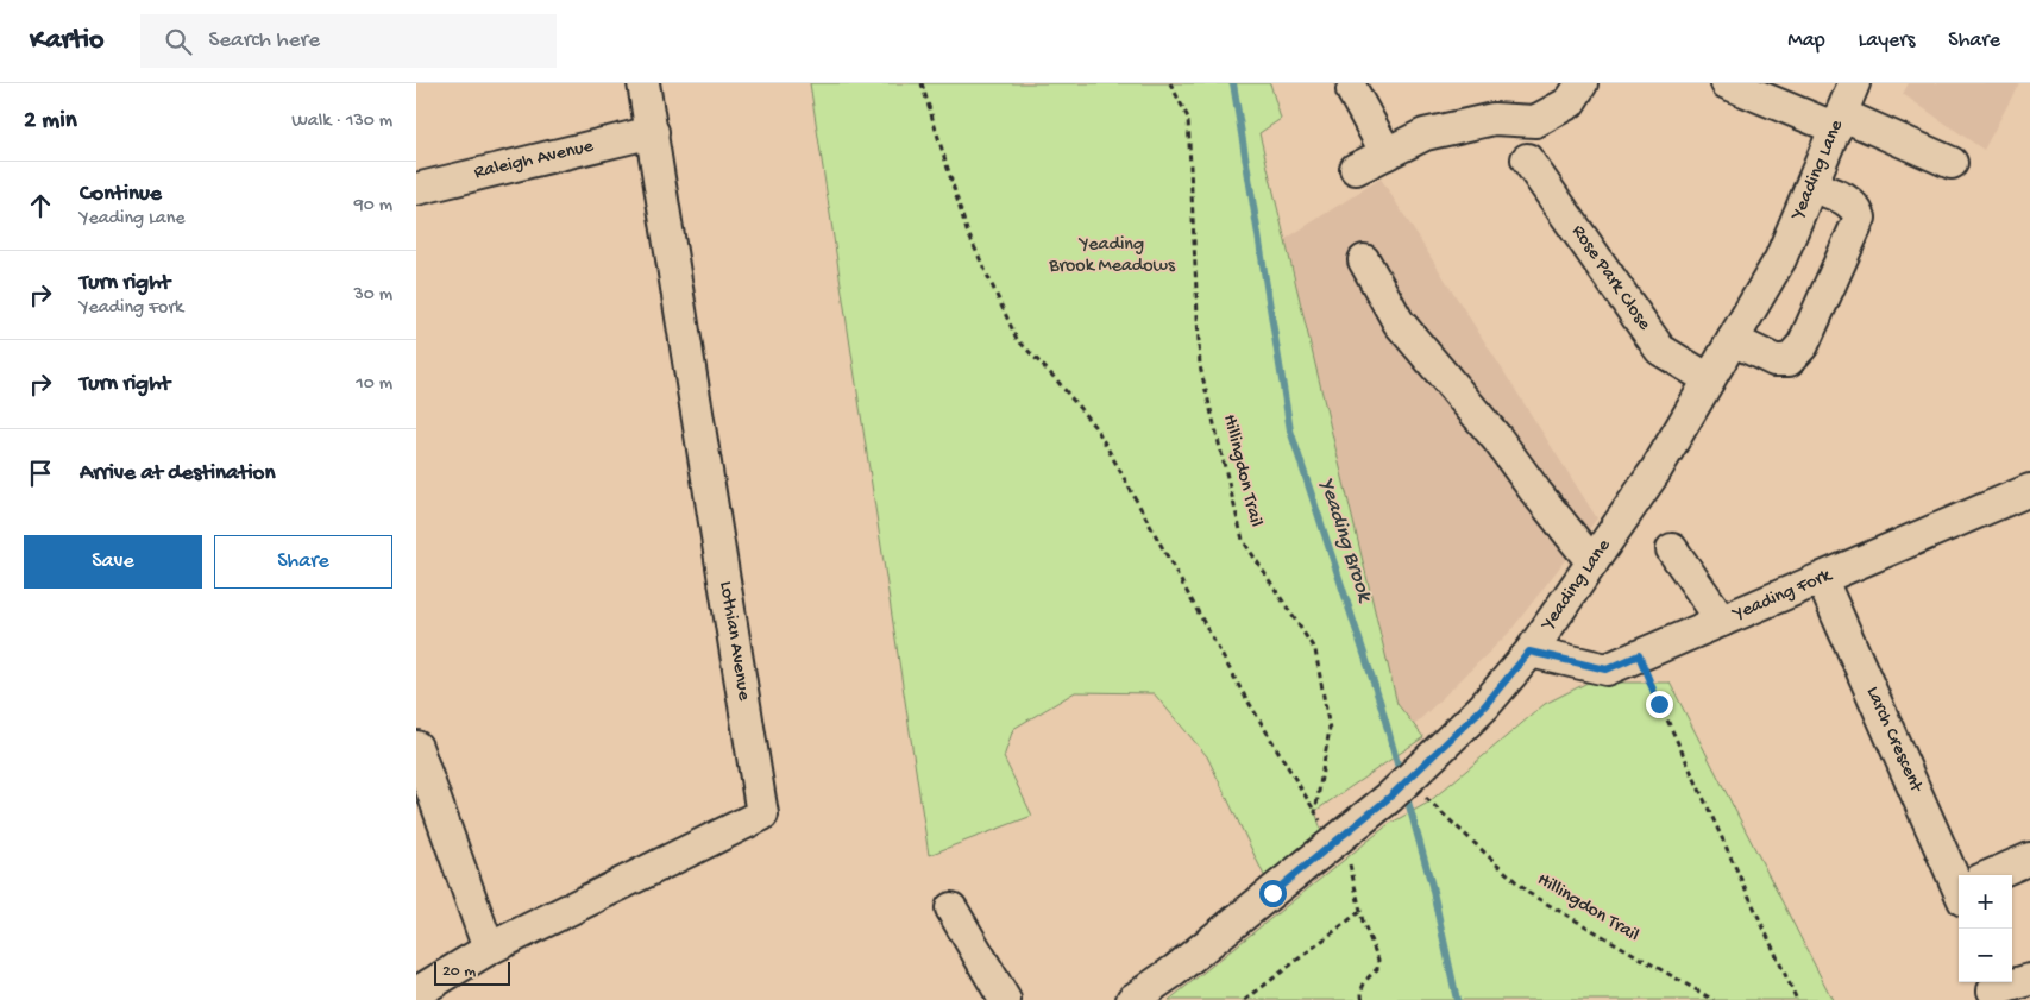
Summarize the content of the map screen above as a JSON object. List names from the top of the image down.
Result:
{
  "streets": {
    "street": [
      "Raleigh Avenue",
      "Yeading Lane",
      "Rose Park Close",
      "Yeading Fork",
      "Lothian Avenue",
      "Larch Crescent"
    ],
    "path": ["Hillingdon Trail"]
  },
  "crossings": [
    ["Raleigh Avenue", "Lothian Avenue"],
    ["Yeading Lane", "Rose Park Close"],
    ["Yeading Lane", "Hillingdon Trail"],
    ["Yeading Lane", "Yeading Fork"],
    ["Yeading Fork", "Larch Crescent"]
  ],
  "water": ["Yeading Brook"],
  "parks": ["Yeading Brook Meadows"],
  "scale_bar": "20 m",
  "page": {
    "header": "Kartio",
    "search": "Search here",
    "nav": ["Map", "Layers", "Share"],
    "heading": ["2 min", "Walk · 130 m"],
    "list": [
      ["Continue", "Yeading Lane", "90 m"],
      ["Turn right", "Yeading Fork", "30 m"],
      ["Turn right", "10 m"],
      "Arrive at destination"
    ],
    "buttons": ["Save", "Share"],
    "map_buttons": ["+", "−"],
    "scale": "20 m"
  }
}
